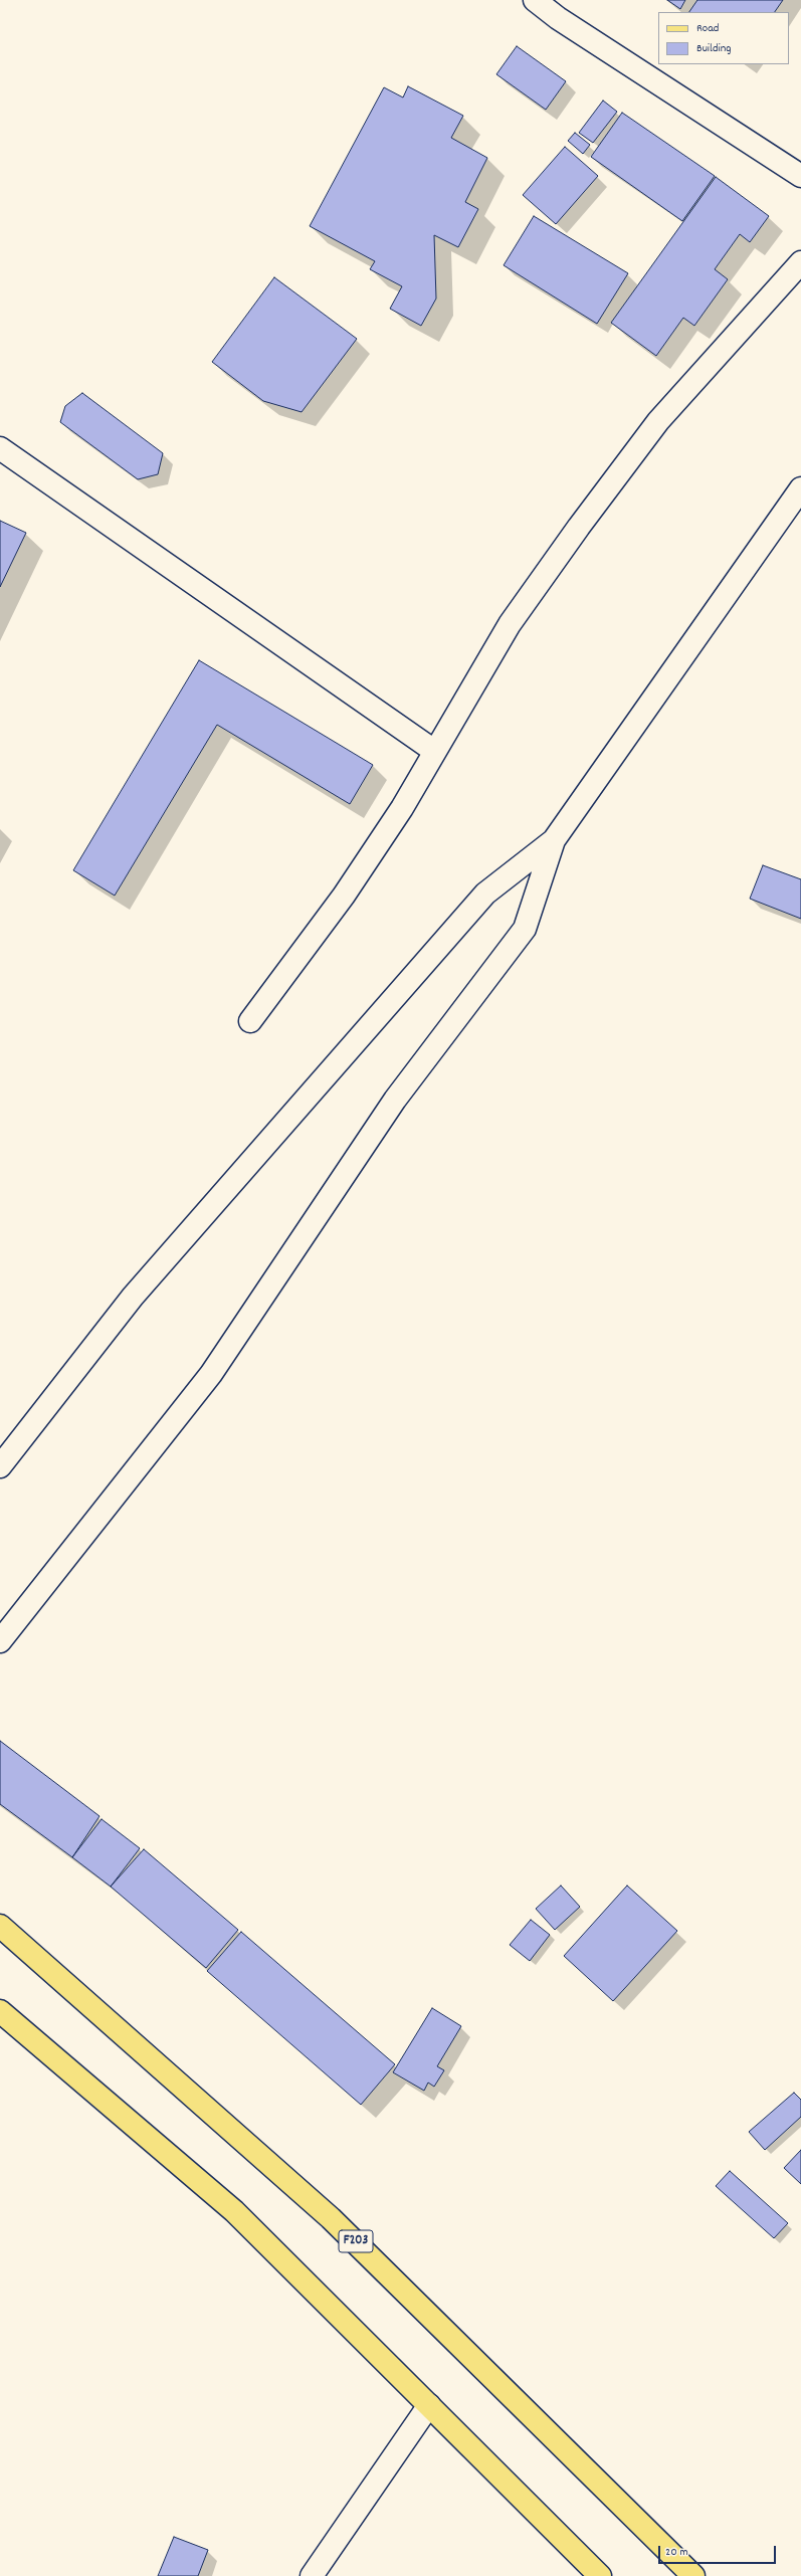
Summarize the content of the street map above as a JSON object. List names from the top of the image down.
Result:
{
  "streets": {
    "main road": ["F203"]
  },
  "legend": ["Road", "Building"],
  "scale_bar": "20 m"
}
